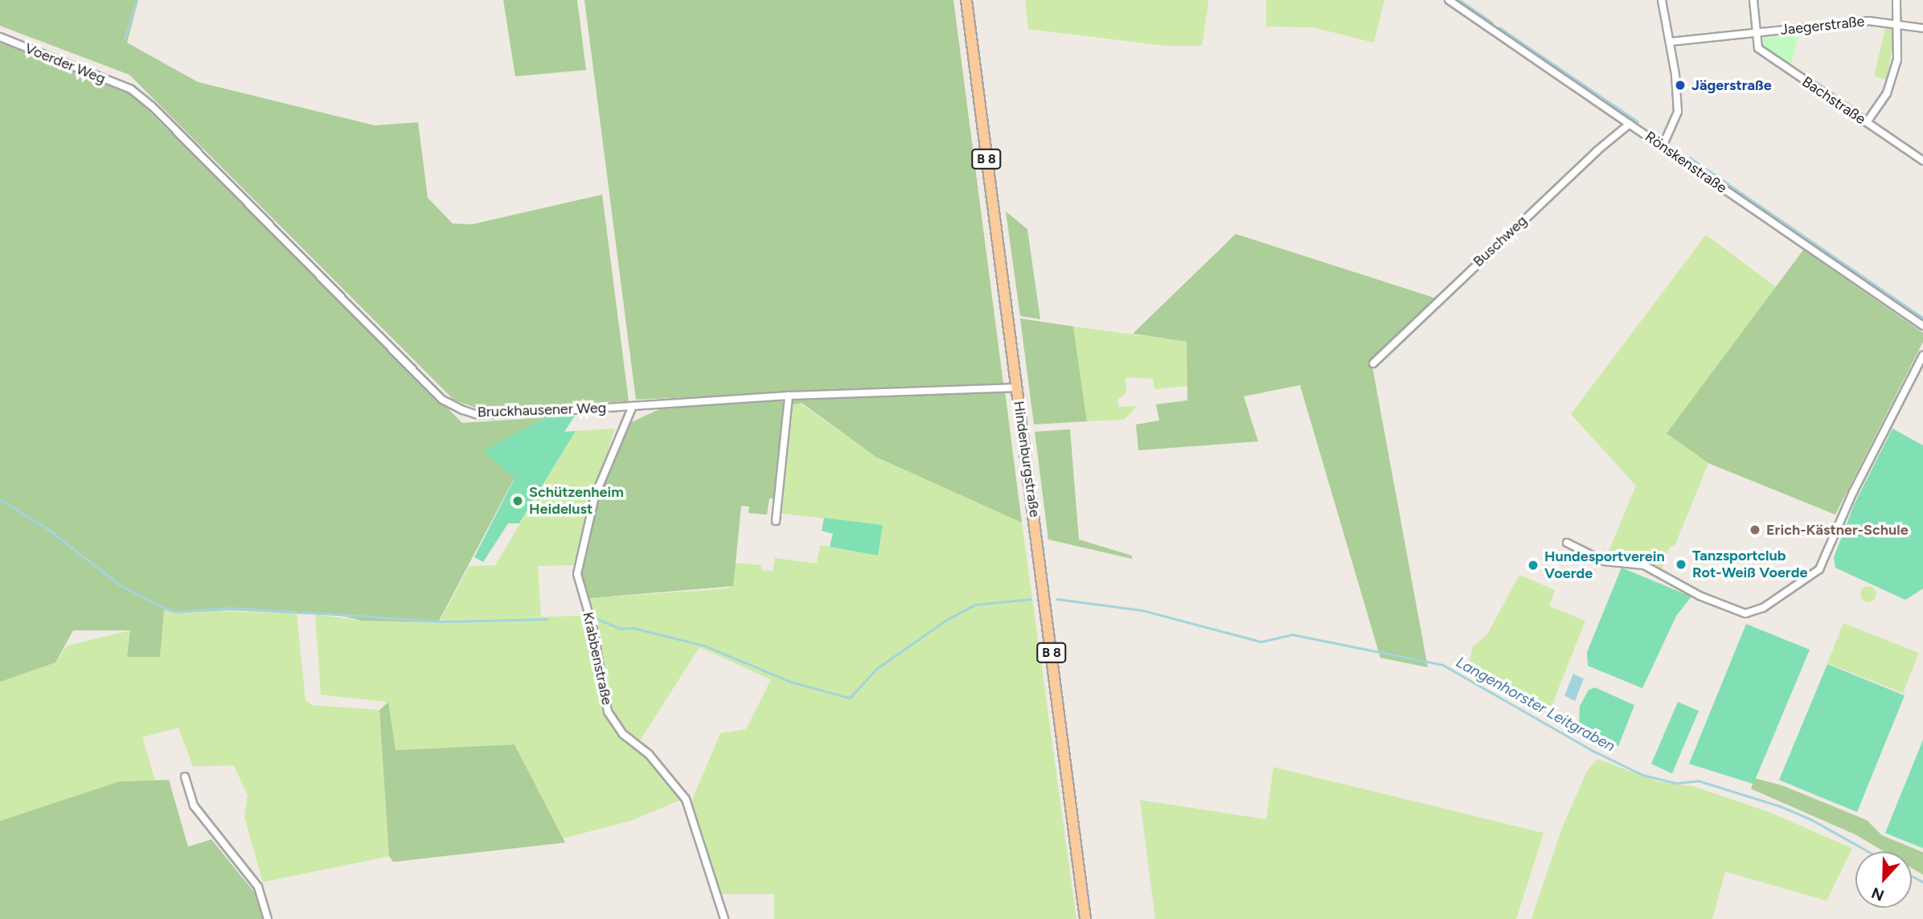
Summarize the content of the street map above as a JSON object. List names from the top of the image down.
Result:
{
  "streets": {
    "main road": ["B 8", "Hindenburgstraße"],
    "street": [
      "Jaegerstraße",
      "Voerder Weg",
      "Bachstraße",
      "Rönskenstraße",
      "Buschweg",
      "Bruckhausener Weg",
      "Krabbenstraße"
    ]
  },
  "crossings": [
    ["Jaegerstraße", "Bachstraße"],
    ["Voerder Weg", "Bruckhausener Weg"],
    ["Rönskenstraße", "Buschweg"],
    ["Bruckhausener Weg", "Hindenburgstraße"],
    ["Bruckhausener Weg", "Krabbenstraße"]
  ],
  "water": ["Langenhorster Leitgraben"],
  "places": [
    "Jägerstraße",
    "Schützenheim Heidelust",
    "Erich-Kästner-Schule",
    "Tanzsportclub Rot-Weiß Voerde",
    "Hundesportverein Voerde"
  ],
  "north": "bottom"
}
